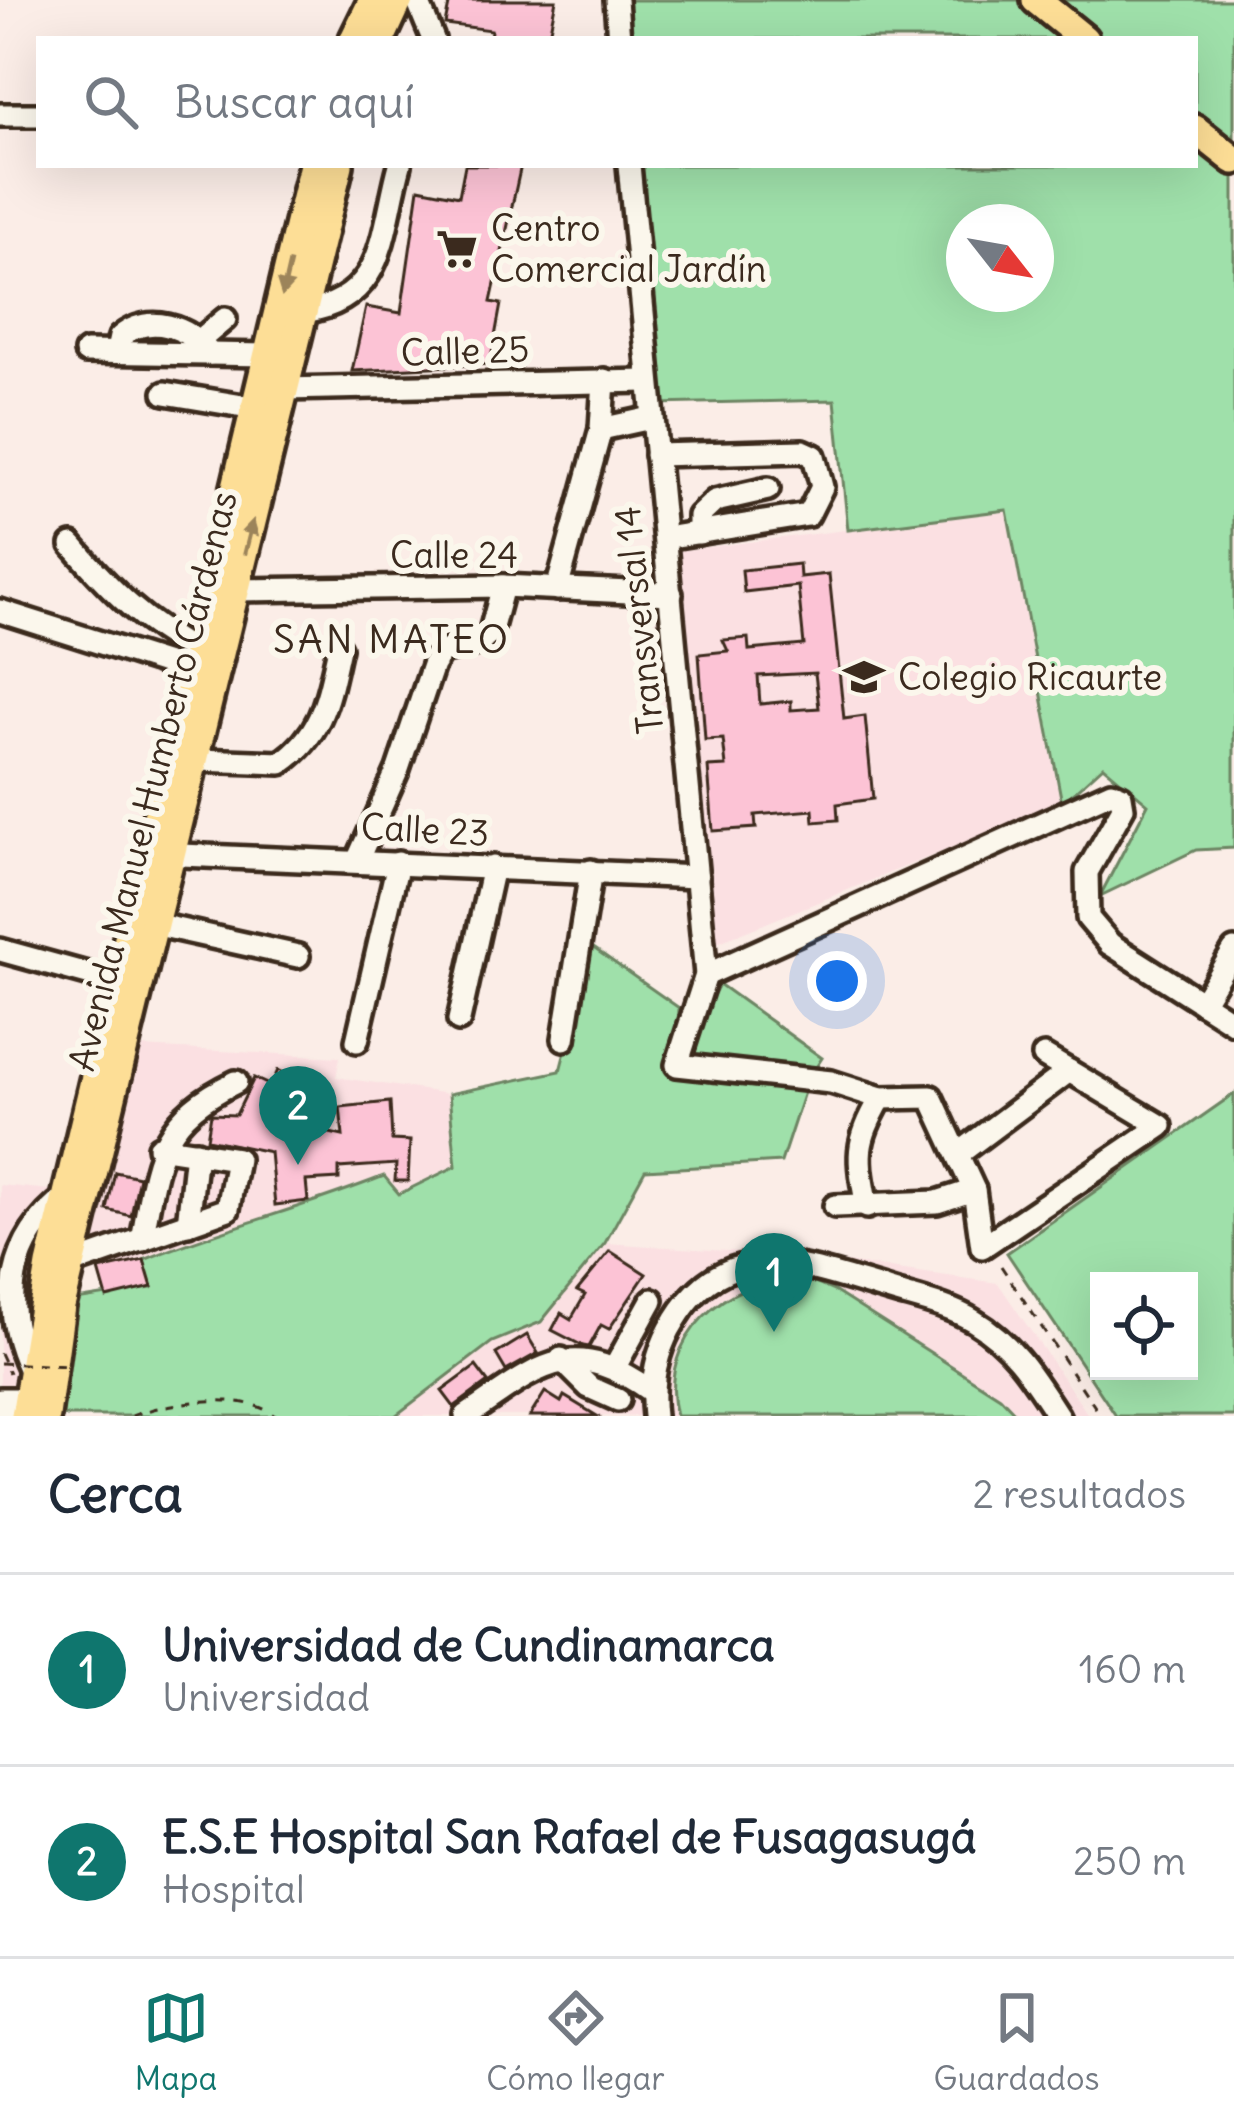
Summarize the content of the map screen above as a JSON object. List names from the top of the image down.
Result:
{
  "streets": {
    "main road": ["Avenida Manuel Humberto Cárdenas"],
    "street": [
      "Calle 25",
      "Calle 24",
      "Transversal 14",
      "Calle 23"
    ]
  },
  "crossings": [
    ["Calle 25", "Transversal 14"],
    ["Calle 25", "Avenida Manuel Humberto Cárdenas"],
    ["Calle 24", "Transversal 14"],
    ["Calle 24", "Avenida Manuel Humberto Cárdenas"],
    ["Transversal 14", "Calle 23"],
    ["Avenida Manuel Humberto Cárdenas", "Calle 23"]
  ],
  "districts": ["SAN MATEO"],
  "places": {
    "supermarket": ["Centro Comercial Jardín"],
    "school or university": ["Colegio Ricaurte"]
  },
  "north": "bottom right",
  "page": {
    "search": "Buscar aquí",
    "pins": ["2", "1"],
    "heading": ["Cerca", "2 resultados"],
    "list": [
      {
        "mark": "1",
        "name": "Universidad de Cundinamarca",
        "note": "Universidad",
        "value": "160 m"
      },
      {
        "mark": "2",
        "name": "E.S.E Hospital San Rafael de Fusagasugá",
        "note": "Hospital",
        "value": "250 m"
      }
    ],
    "nav": ["Mapa", "Cómo llegar", "Guardados"]
  }
}
